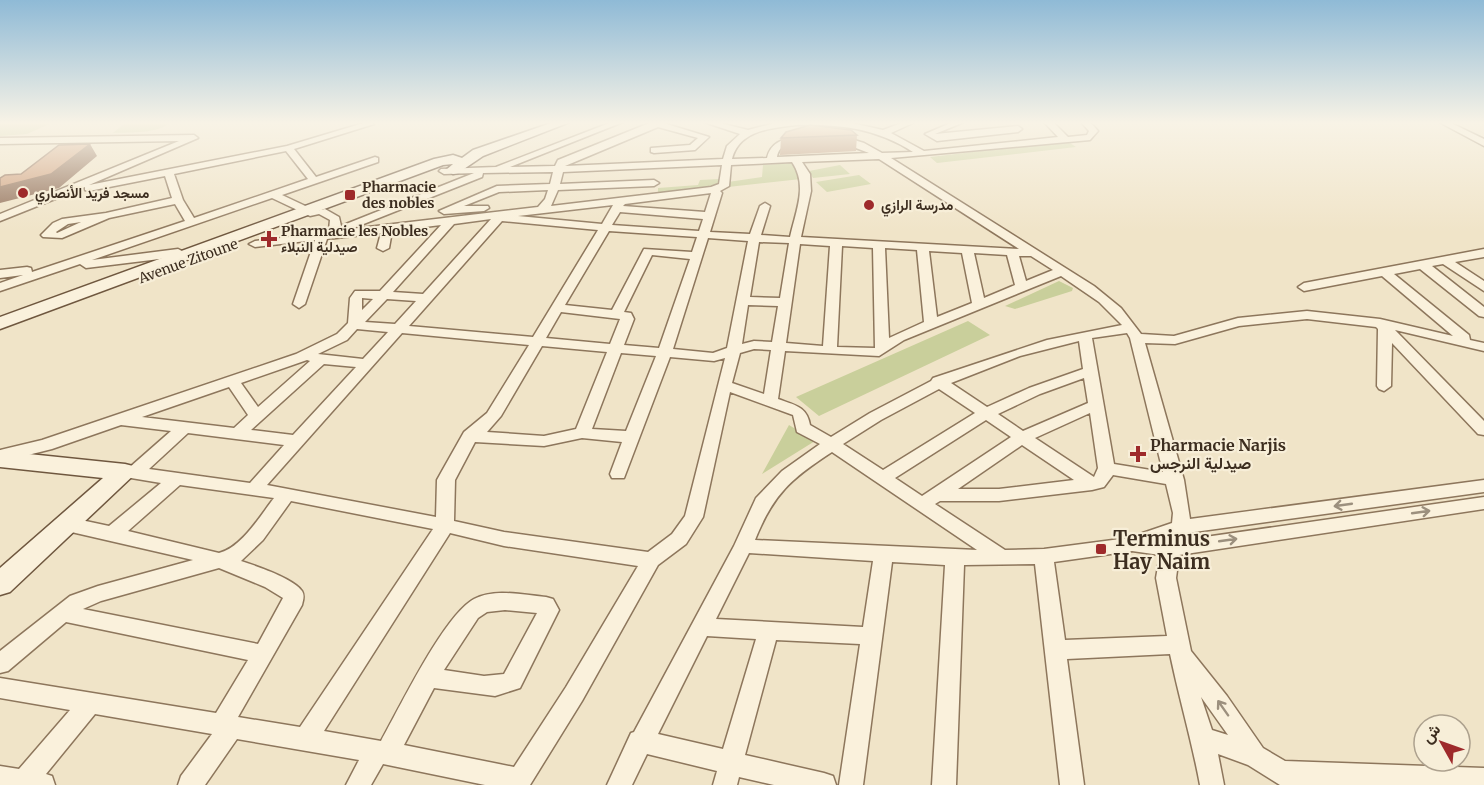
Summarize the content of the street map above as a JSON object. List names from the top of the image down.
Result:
{
  "streets": {
    "main road": ["Avenue Zitoune"]
  },
  "places": {
    "other": ["مسجد فريد الأنصاري", "مدرسة الرازي"],
    "transit": ["Pharmacie des nobles", "Terminus Hay Naim"],
    "health": ["Pharmacie les Nobles صيدلية النبلاء", "Pharmacie Narjis صيدلية النرجس"]
  },
  "north": "top left"
}
